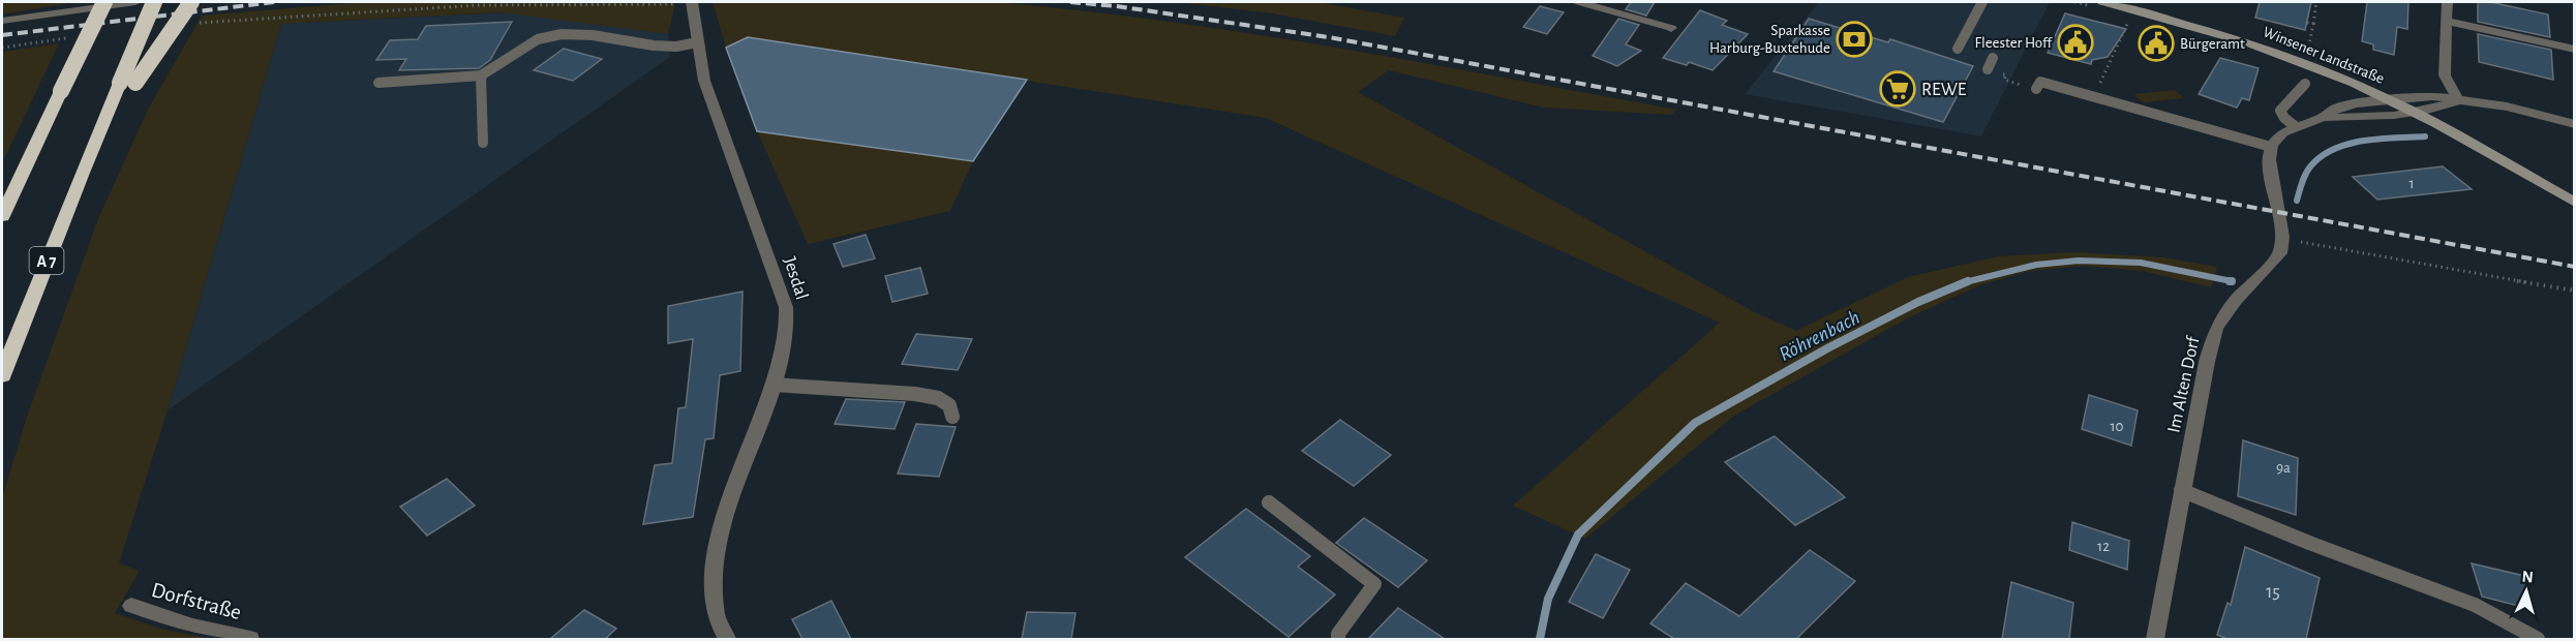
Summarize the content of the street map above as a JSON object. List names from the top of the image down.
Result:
{
  "streets": {
    "highway": ["A 7"],
    "street": [
      "Winsener Landstraße",
      "Jesdal",
      "Im Alten Dorf",
      "Dorfstraße"
    ]
  },
  "water": ["Röhrenbach"],
  "places": {
    "bank": ["Sparkasse Harburg-Buxtehude"],
    "public building": ["Fleester Hoff", "Bürgeramt"],
    "supermarket": ["REWE"]
  },
  "house_numbers": [
    "1",
    "10",
    "9a",
    "12",
    "15"
  ],
  "north": "top"
}
